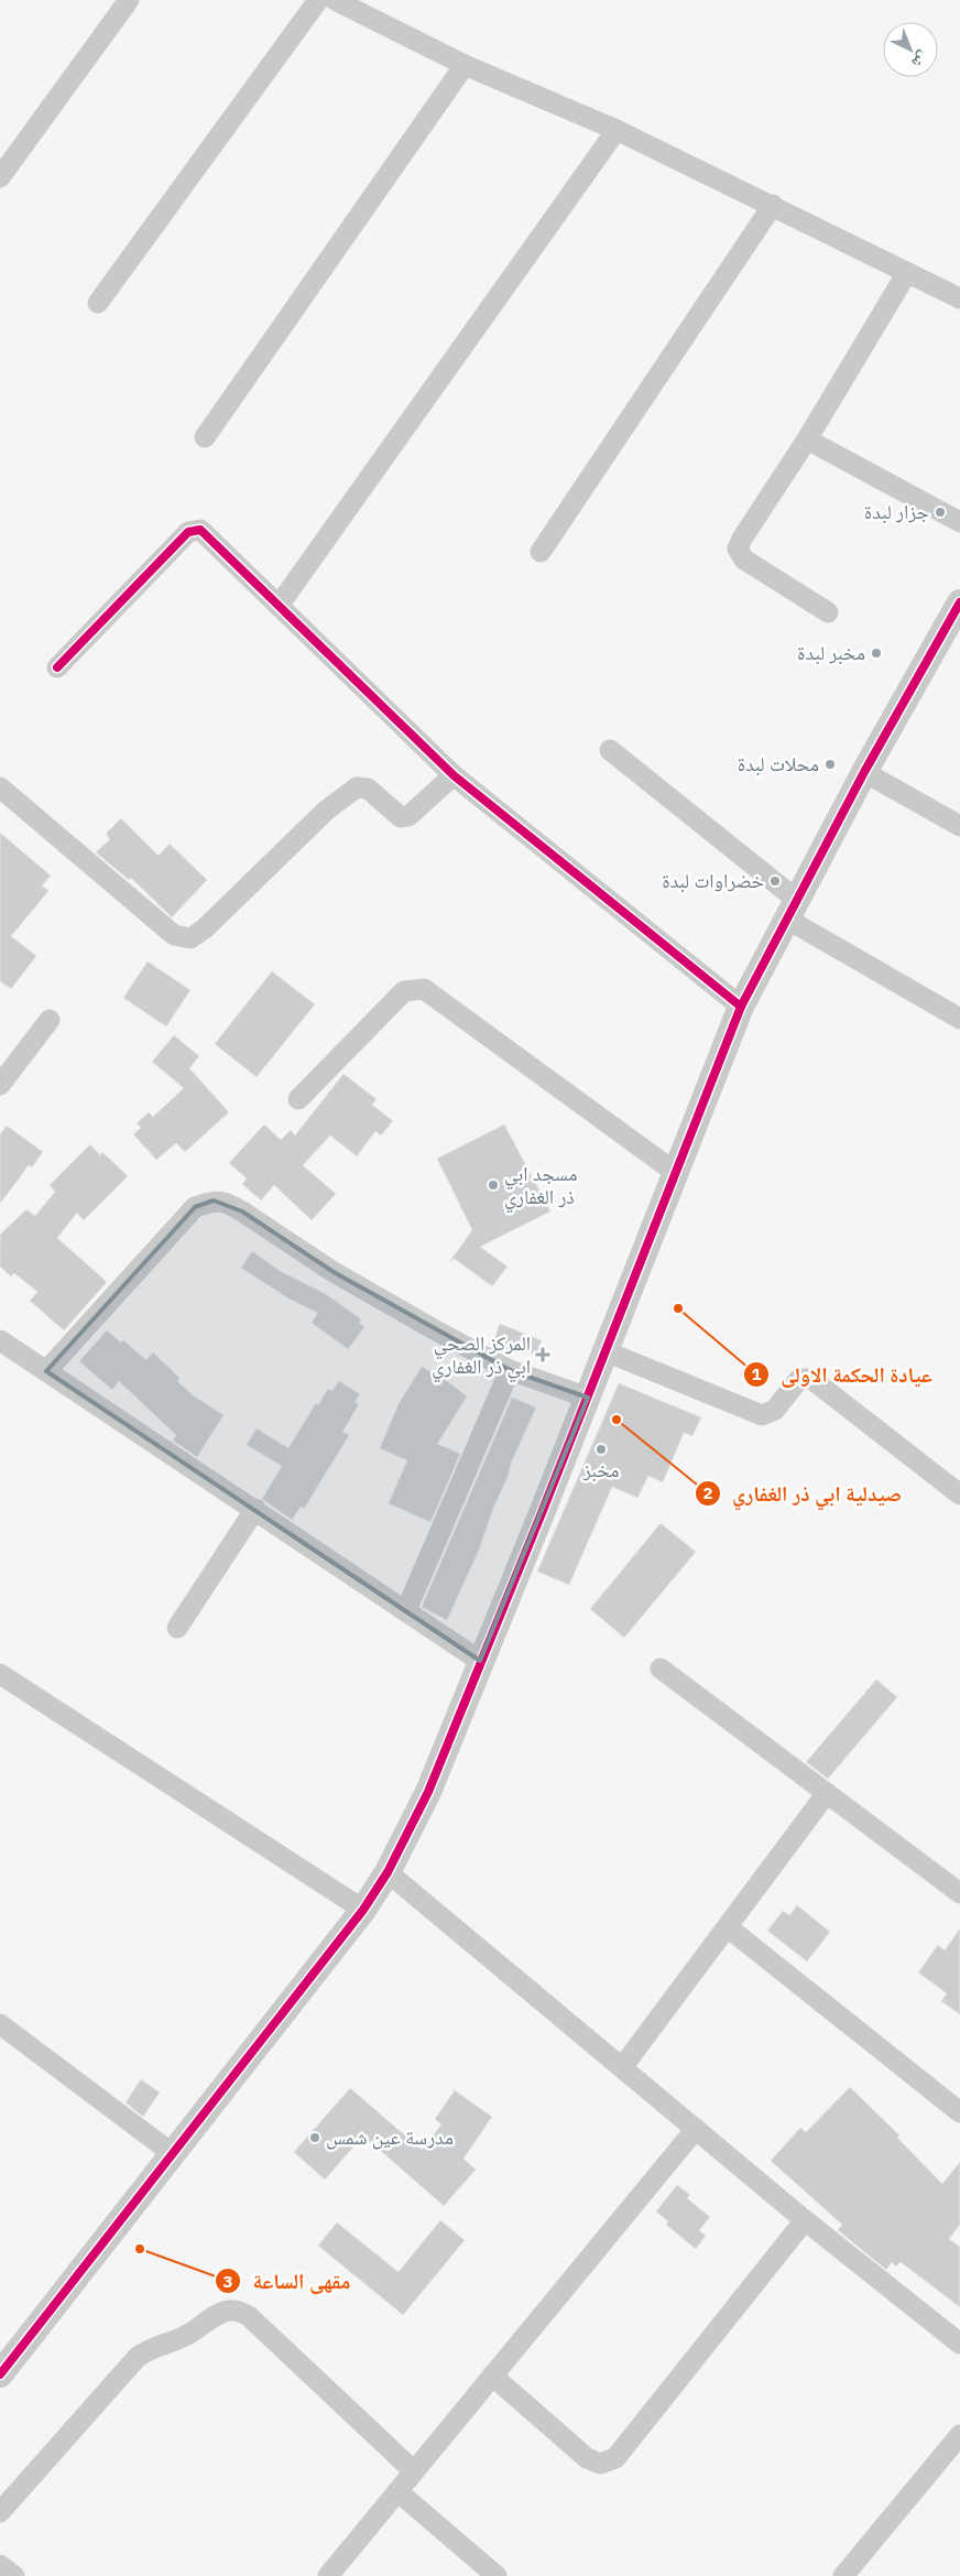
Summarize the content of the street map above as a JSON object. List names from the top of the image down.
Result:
{
  "places": {
    "other": [
      "جزار لبدة",
      "مخبر لبدة",
      "محلات لبدة",
      "خضراوات لبدة",
      "مسجد ابي ذر الغفاري",
      "عيادة الحكمة الاولى",
      "صيدلية ابي ذر الغفاري",
      "مخبز",
      "مدرسة عين شمس",
      "مقهى الساعة"
    ],
    "health": ["المركز الصحي ابي ذر الغفاري"]
  },
  "north": "bottom right"
}
